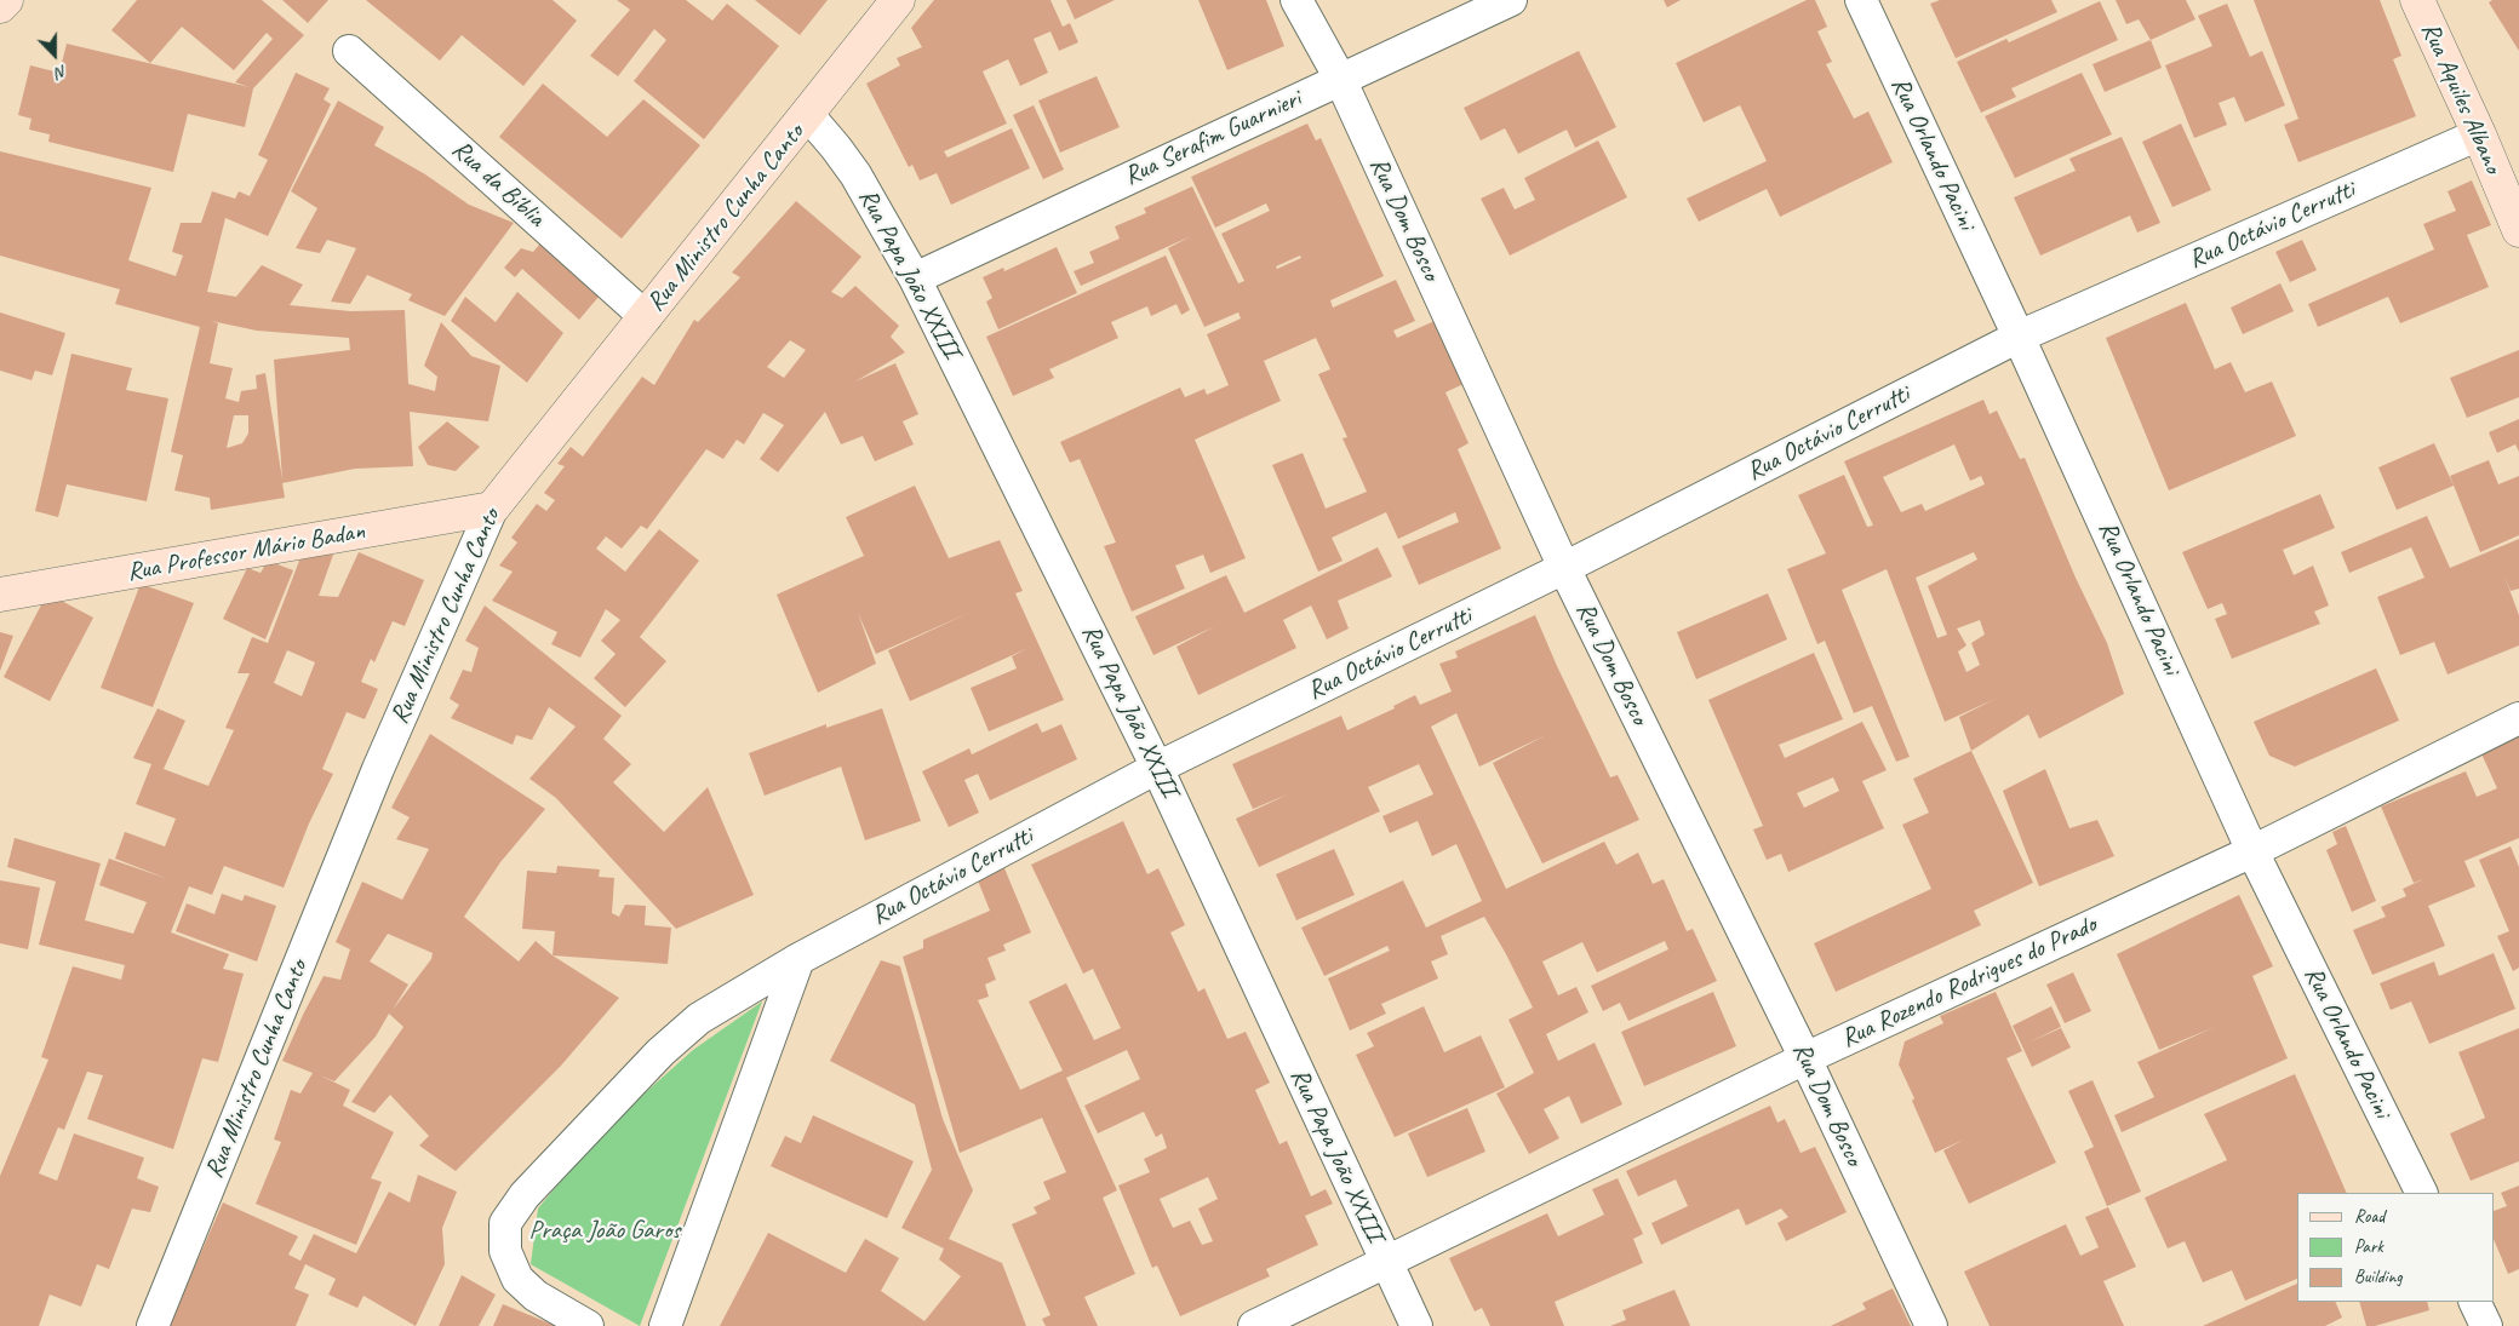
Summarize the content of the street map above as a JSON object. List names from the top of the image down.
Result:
{
  "streets": {
    "street": [
      "Rua Aquiles Albano",
      "Rua Serafim Guarnieri",
      "Rua Orlando Pacini",
      "Rua da Bíblia",
      "Rua Ministro Cunha Canto",
      "Rua Dom Bosco",
      "Rua Octávio Cerrutti",
      "Rua Papa João XXIII",
      "Rua Professor Mário Badan",
      "Rua Rozendo Rodrigues do Prado"
    ]
  },
  "crossings": [
    ["Rua Aquiles Albano", "Rua Octávio Cerrutti"],
    ["Rua Serafim Guarnieri", "Rua Dom Bosco"],
    ["Rua Serafim Guarnieri", "Rua Papa João XXIII"],
    ["Rua Orlando Pacini", "Rua Octávio Cerrutti"],
    ["Rua Orlando Pacini", "Rua Rozendo Rodrigues do Prado"],
    ["Rua da Bíblia", "Rua Ministro Cunha Canto"],
    ["Rua Ministro Cunha Canto", "Rua Papa João XXIII"],
    ["Rua Ministro Cunha Canto", "Rua Professor Mário Badan"],
    ["Rua Dom Bosco", "Rua Octávio Cerrutti"],
    ["Rua Dom Bosco", "Rua Rozendo Rodrigues do Prado"],
    ["Rua Octávio Cerrutti", "Rua Papa João XXIII"],
    ["Rua Papa João XXIII", "Rua Rozendo Rodrigues do Prado"]
  ],
  "parks": ["Praça João Garos"],
  "legend": ["Road", "Park", "Building"],
  "north": "bottom"
}
